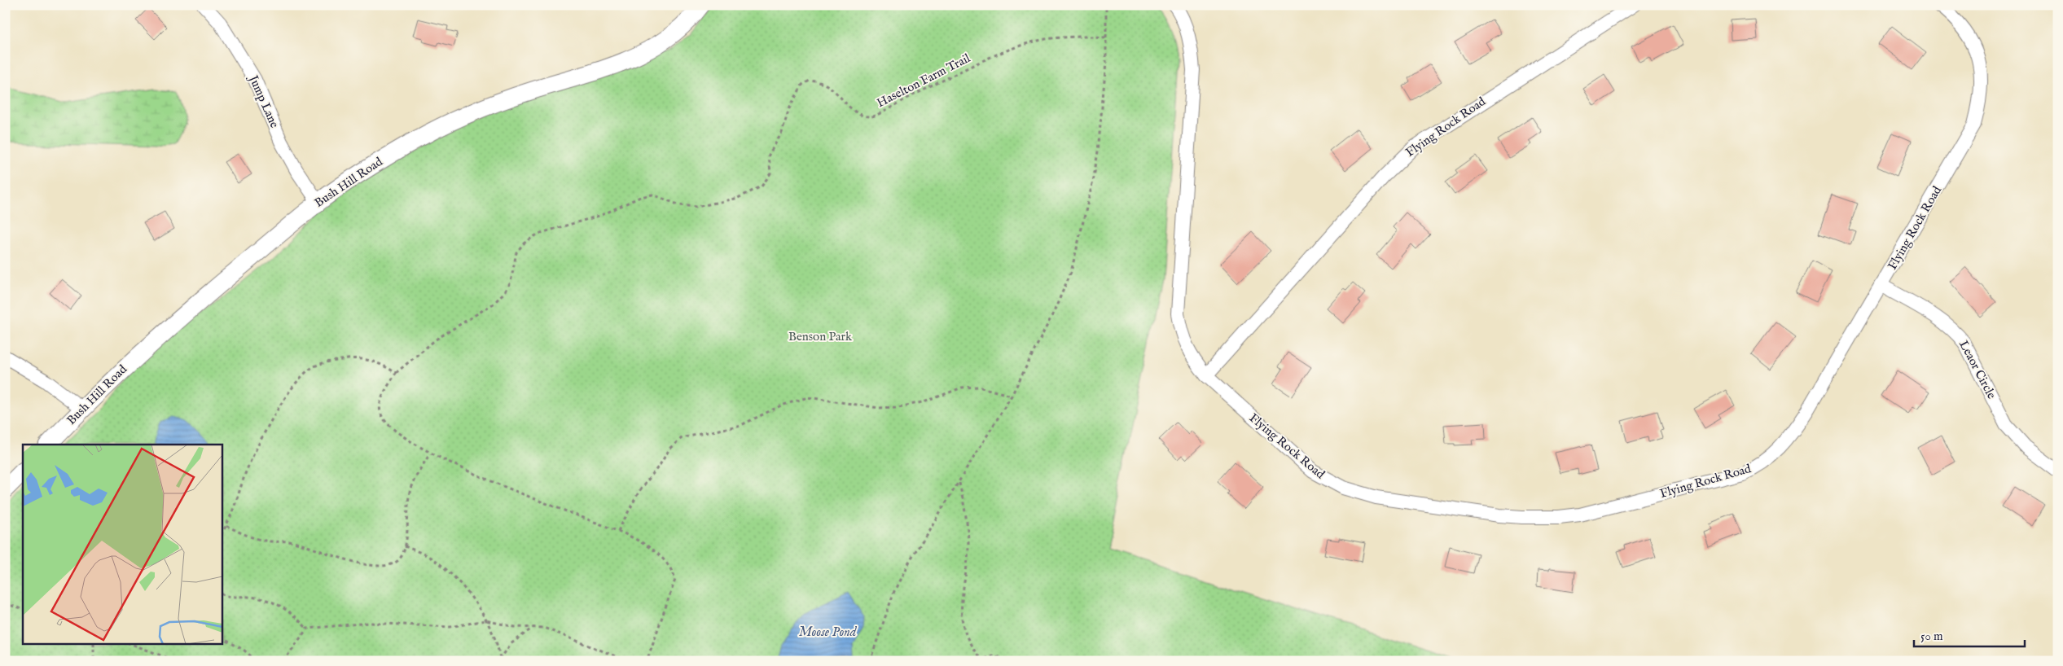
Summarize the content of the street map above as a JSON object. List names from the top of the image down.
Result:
{
  "streets": {
    "street": [
      "Jump Lane",
      "Flying Rock Road",
      "Bush Hill Road",
      "Leaor Circle"
    ],
    "path": ["Haselton Farm Trail"]
  },
  "crossings": [
    ["Jump Lane", "Bush Hill Road"],
    ["Flying Rock Road", "Leaor Circle"]
  ],
  "water": ["Moose Pond"],
  "parks": ["Benson Park"],
  "scale_bar": "50 m"
}
